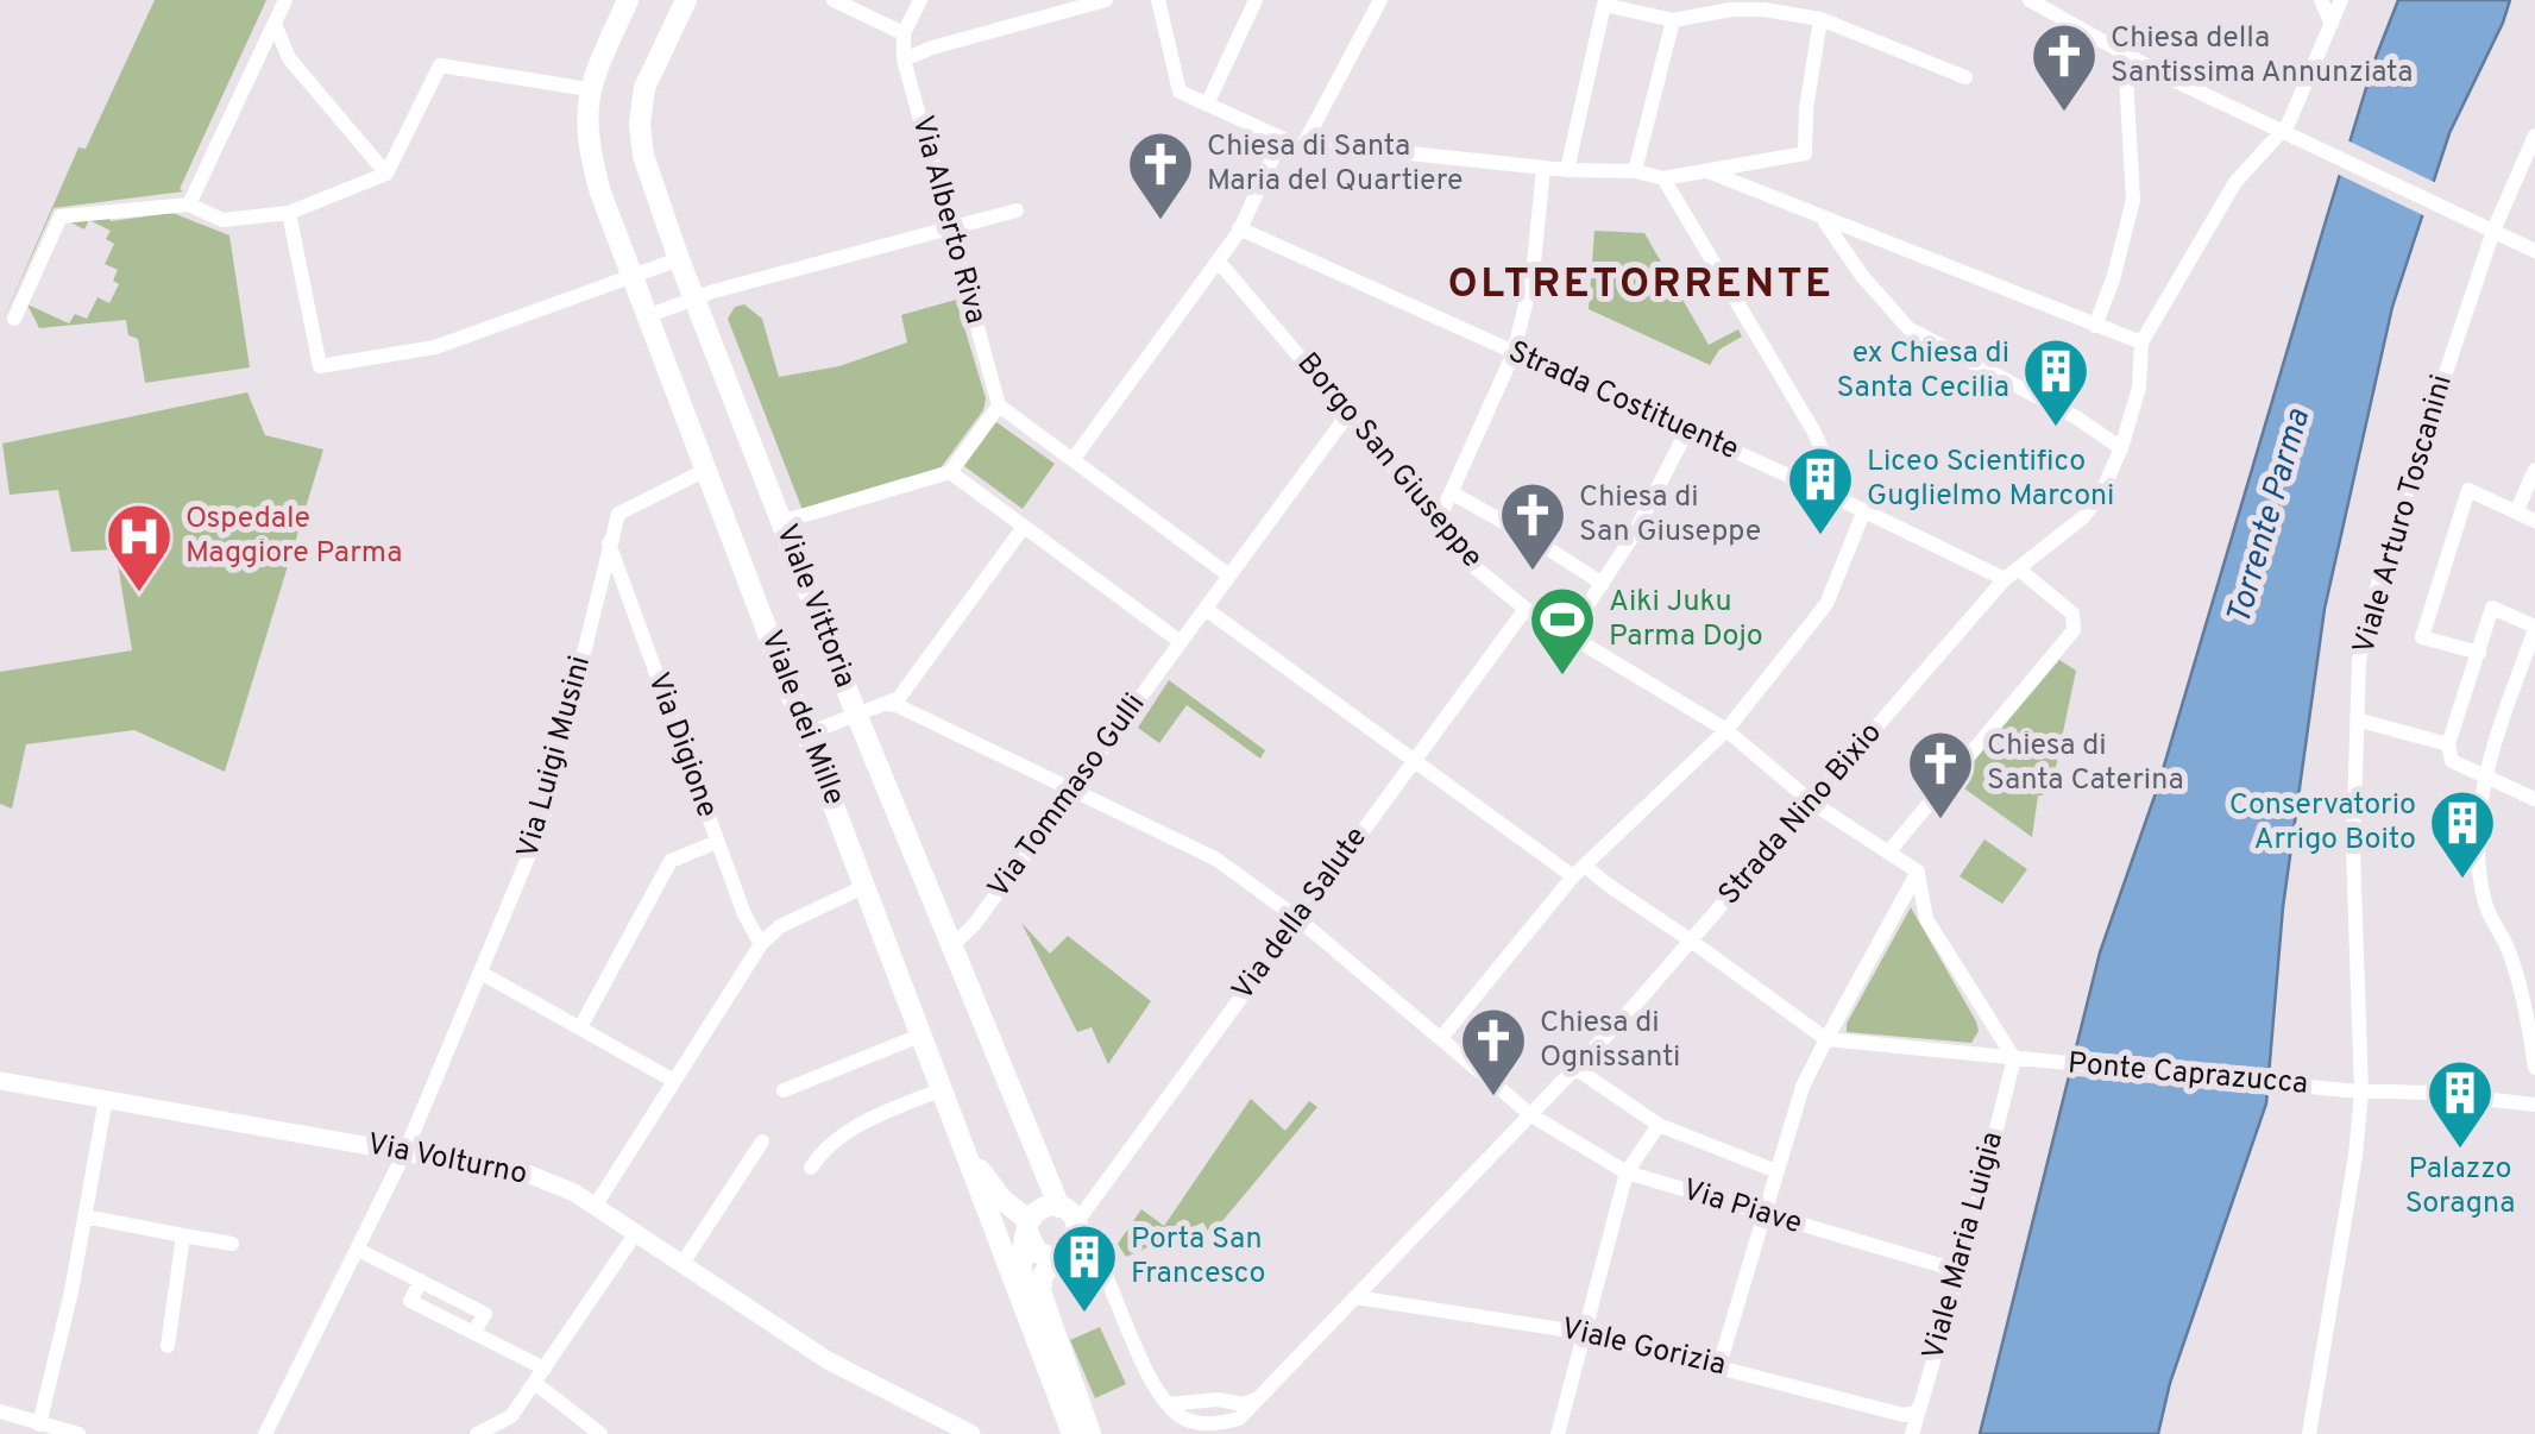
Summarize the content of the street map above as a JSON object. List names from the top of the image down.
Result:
{
  "streets": {
    "main road": ["Viale Vittoria", "Viale dei Mille"],
    "street": [
      "Via Alberto Riva",
      "Strada Costituente",
      "Borgo San Giuseppe",
      "Viale Arturo Toscanini",
      "Via Digione",
      "Via Luigi Musini",
      "Via Tommaso Gulli",
      "Strada Nino Bixio",
      "Via della Salute",
      "Ponte Caprazucca",
      "Via Volturno",
      "Via Piave",
      "Viale Maria Luigia",
      "Viale Gorizia"
    ]
  },
  "crossings": [
    ["Strada Costituente", "Borgo San Giuseppe"],
    ["Strada Costituente", "Strada Nino Bixio"],
    ["Borgo San Giuseppe", "Strada Nino Bixio"],
    ["Borgo San Giuseppe", "Via della Salute"],
    ["Viale Arturo Toscanini", "Ponte Caprazucca"],
    ["Viale Vittoria", "Via Tommaso Gulli"],
    ["Viale Vittoria", "Via della Salute"],
    ["Viale dei Mille", "Via Luigi Musini"],
    ["Via Digione", "Via Luigi Musini"],
    ["Via Luigi Musini", "Via Volturno"],
    ["Via Tommaso Gulli", "Via Piave"],
    ["Strada Nino Bixio", "Via Piave"],
    ["Strada Nino Bixio", "Viale Gorizia"],
    ["Via della Salute", "Via Piave"],
    ["Ponte Caprazucca", "Viale Maria Luigia"],
    ["Via Piave", "Viale Maria Luigia"],
    ["Viale Maria Luigia", "Viale Gorizia"]
  ],
  "districts": ["OLTRETORRENTE"],
  "water": ["Torrente Parma"],
  "places": {
    "church": [
      "Chiesa della Santissima Annunziata",
      "Chiesa di Santa Maria del Quartiere",
      "Chiesa di San Giuseppe",
      "Chiesa di Santa Caterina",
      "Chiesa di Ognissanti"
    ],
    "building": [
      "ex Chiesa di Santa Cecilia",
      "Liceo Scientifico Guglielmo Marconi",
      "Conservatorio Arrigo Boito",
      "Palazzo Soragna",
      "Porta San Francesco"
    ],
    "hospital": ["Ospedale Maggiore Parma"],
    "sports": ["Aiki Juku Parma Dojo"]
  }
}
